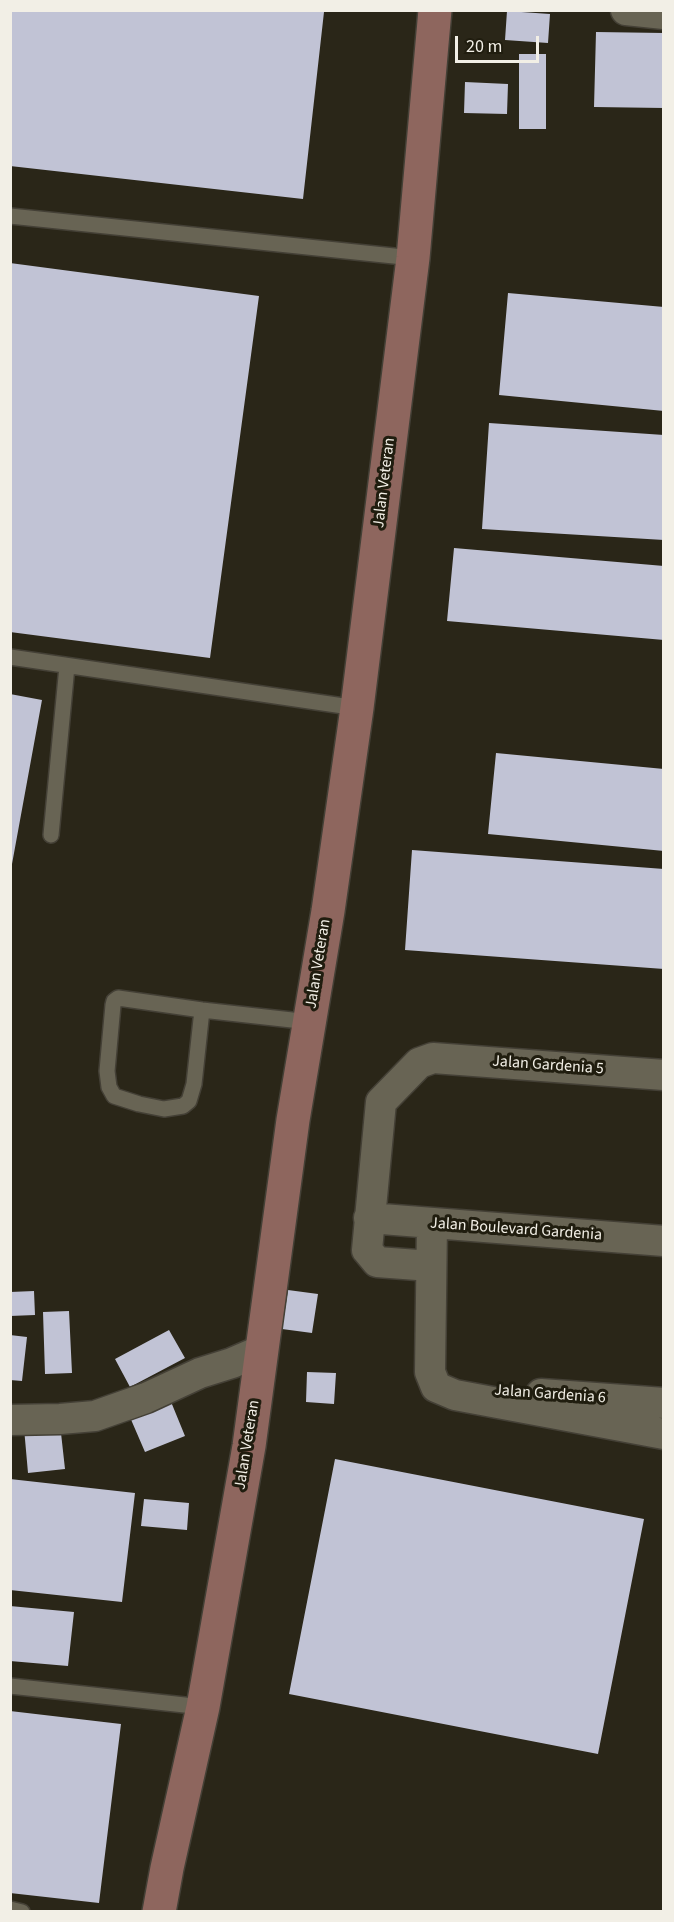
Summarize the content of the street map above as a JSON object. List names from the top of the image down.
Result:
{
  "streets": {
    "main road": ["Jalan Veteran"],
    "street": ["Jalan Gardenia 5", "Jalan Boulevard Gardenia", "Jalan Gardenia 6"]
  },
  "crossings": [
    ["Jalan Gardenia 5", "Jalan Boulevard Gardenia"]
  ],
  "scale_bar": "20 m"
}
